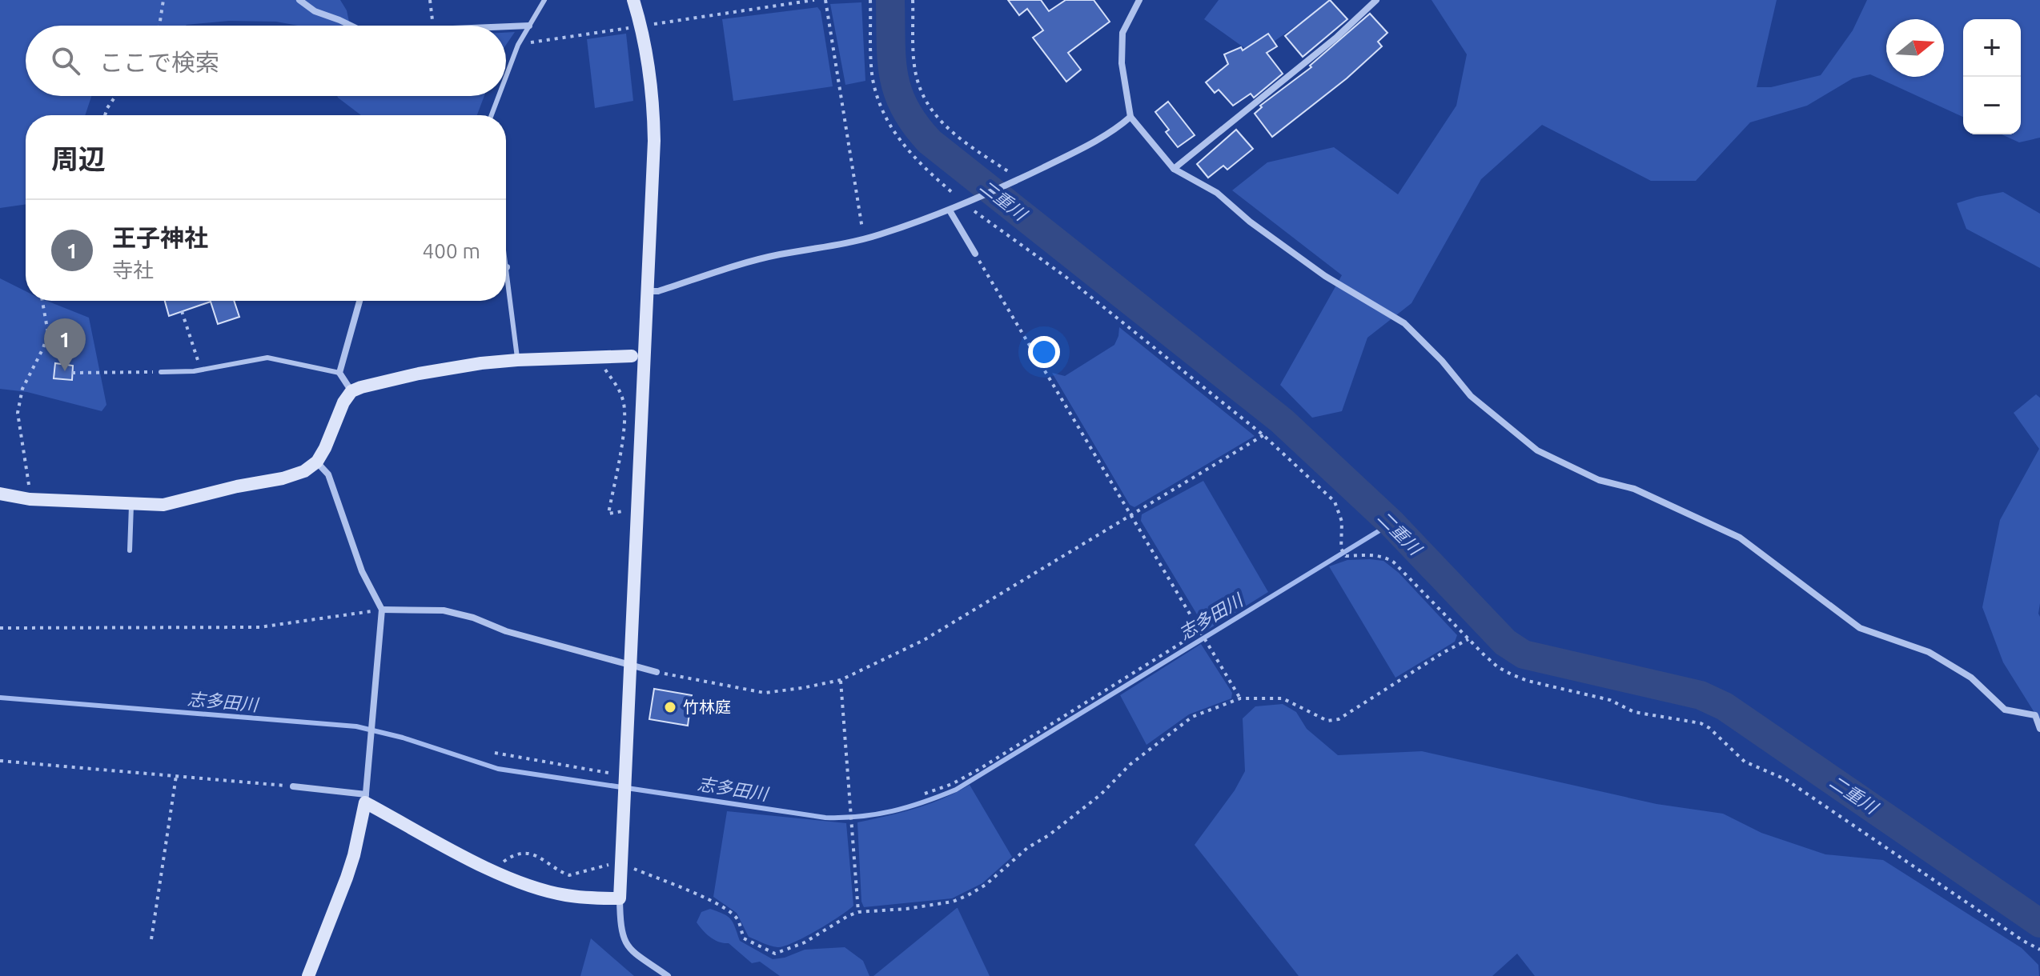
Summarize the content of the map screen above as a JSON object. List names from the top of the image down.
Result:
{
  "water": ["二重川", "志多田川"],
  "places": ["竹林庭"],
  "north": "right",
  "page": {
    "map_buttons": ["+", "−"],
    "search": "ここで検索",
    "heading": "周辺",
    "list": [
      {
        "mark": "1",
        "name": "王子神社",
        "note": "寺社",
        "value": "400 m"
      }
    ],
    "pins": "1"
  }
}
